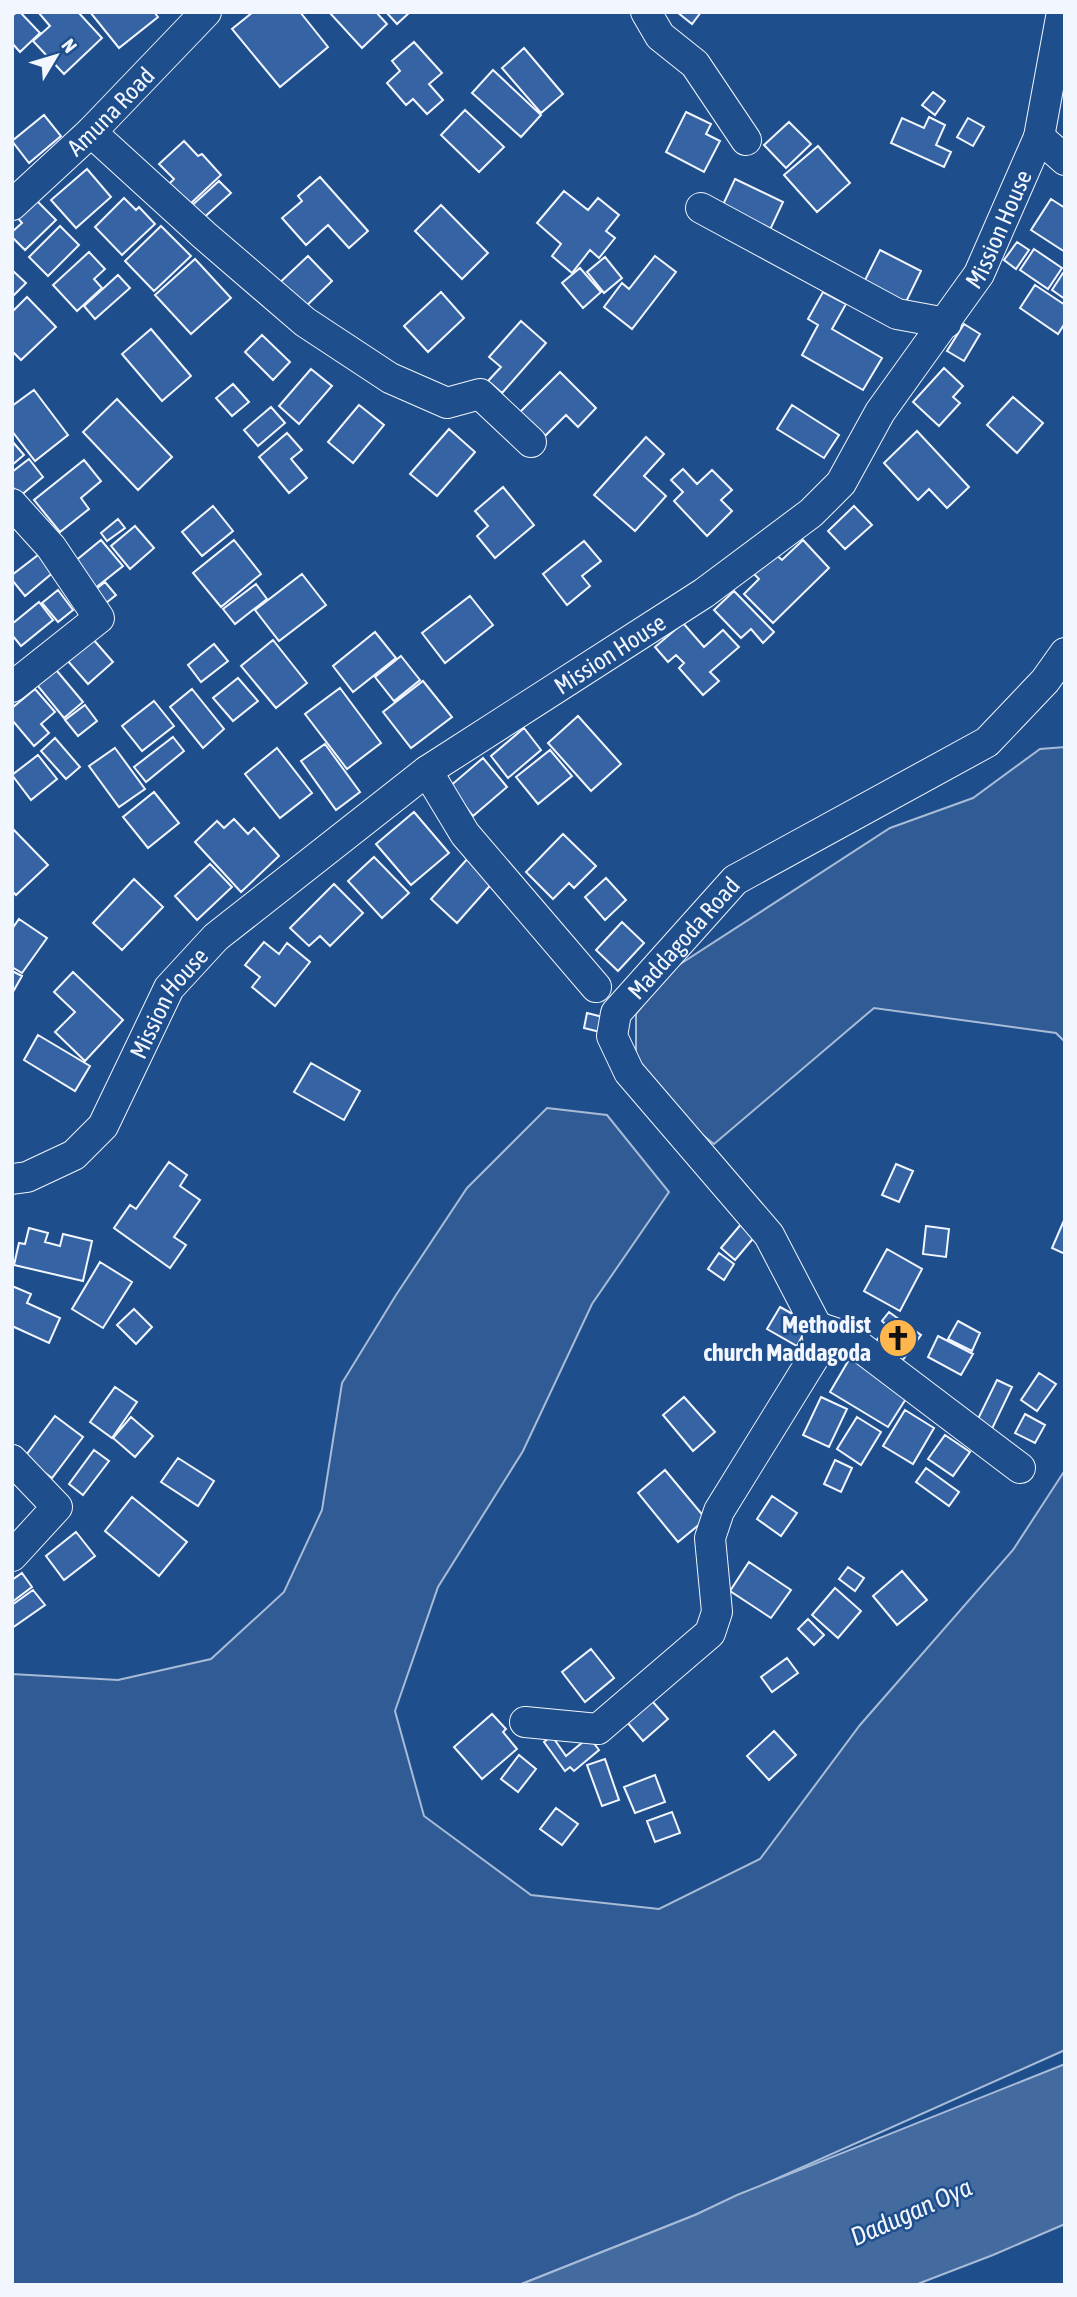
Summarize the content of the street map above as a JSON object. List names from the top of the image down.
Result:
{
  "streets": {
    "street": ["Amuna Road", "Mission House", "Maddagoda Road"]
  },
  "water": ["Dadugan Oya"],
  "places": {
    "church": ["Methodist church Maddagoda"]
  },
  "north": "top right"
}
